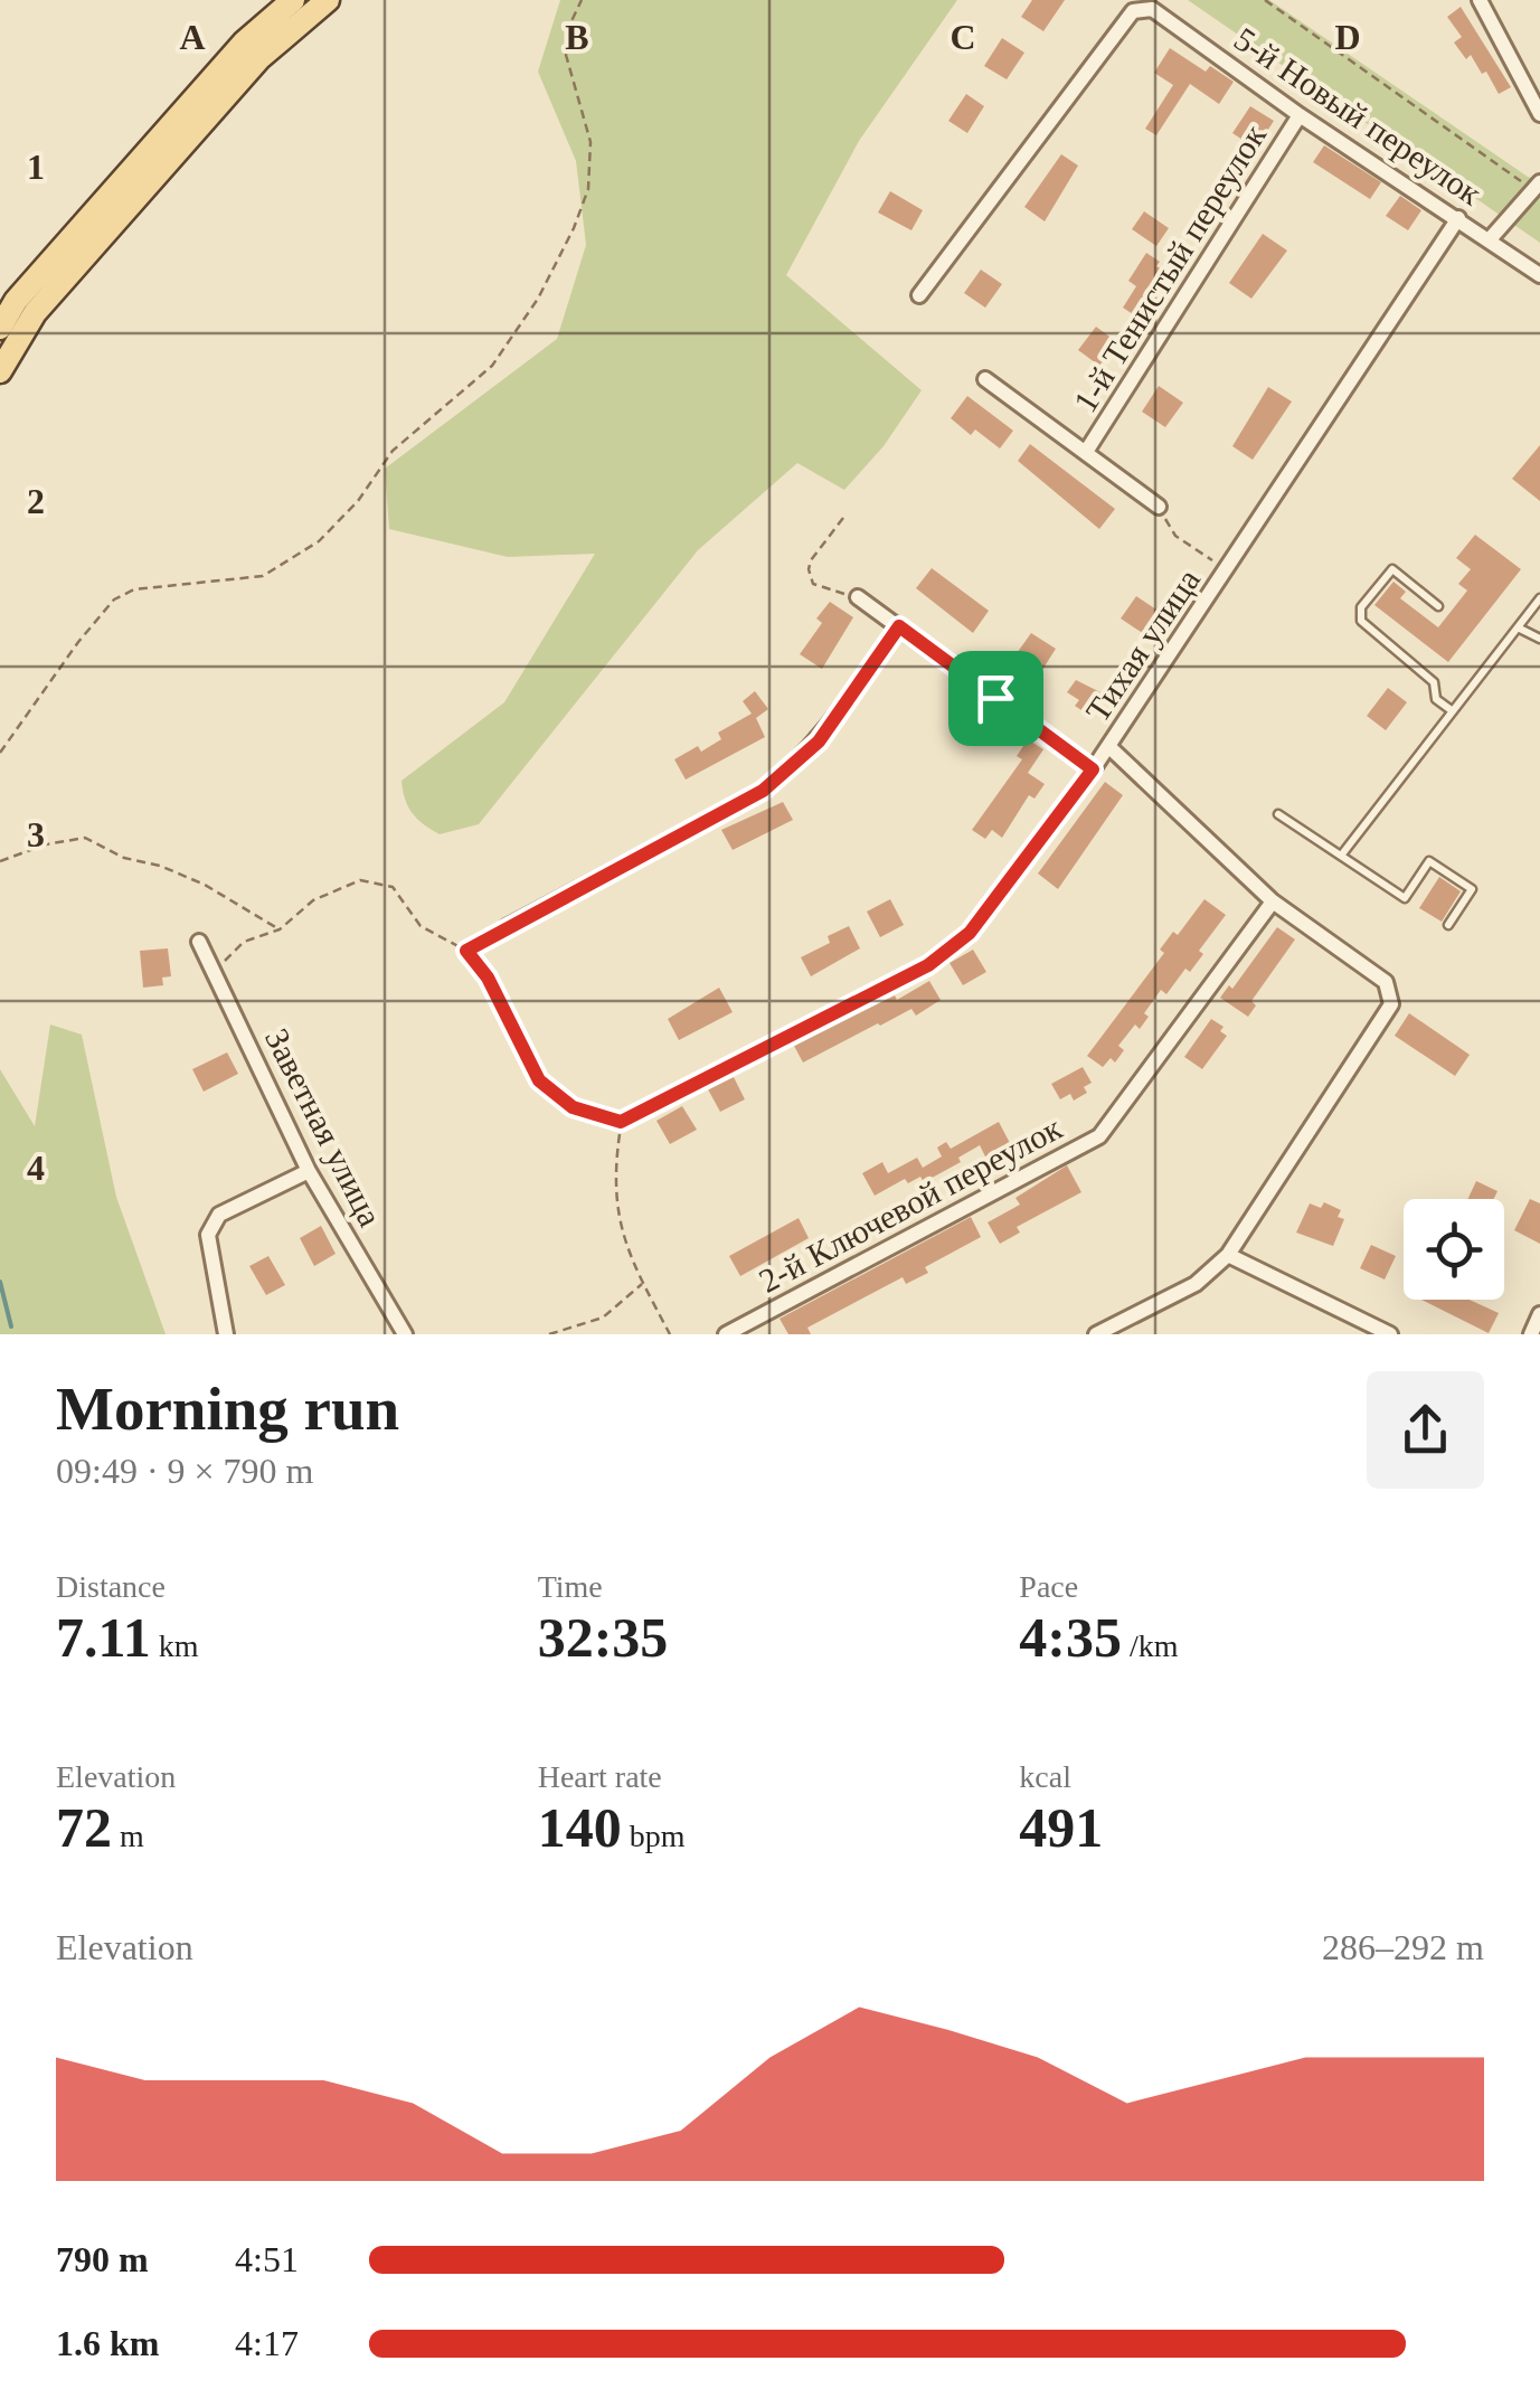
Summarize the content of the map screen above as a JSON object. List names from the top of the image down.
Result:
{
  "streets": {
    "street": [
      "5-й Новый переулок",
      "1-й Тенистый переулок",
      "Тихая улица",
      "Заветная улица",
      "2-й Ключевой переулок"
    ]
  },
  "crossings": [
    ["5-й Новый переулок", "1-й Тенистый переулок"],
    ["5-й Новый переулок", "Тихая улица"]
  ],
  "page": {
    "heading": ["Morning run", "09:49 · 9 × 790 m"],
    "stats": [
      ["Distance", "7.11 km"],
      ["Time", "32:35"],
      ["Pace", "4:35 /km"],
      ["Elevation", "72 m"],
      ["Heart rate", "140 bpm"],
      ["kcal", "491"]
    ],
    "chart": ["Elevation", "286–292 m"],
    "list": [
      {
        "name": "790 m",
        "note": "4:51"
      },
      {
        "name": "1.6 km",
        "note": "4:17"
      }
    ]
  },
  "grid": {
    "columns": [
      "A",
      "B",
      "C",
      "D"
    ],
    "rows": [
      "1",
      "2",
      "3",
      "4"
    ]
  }
}
